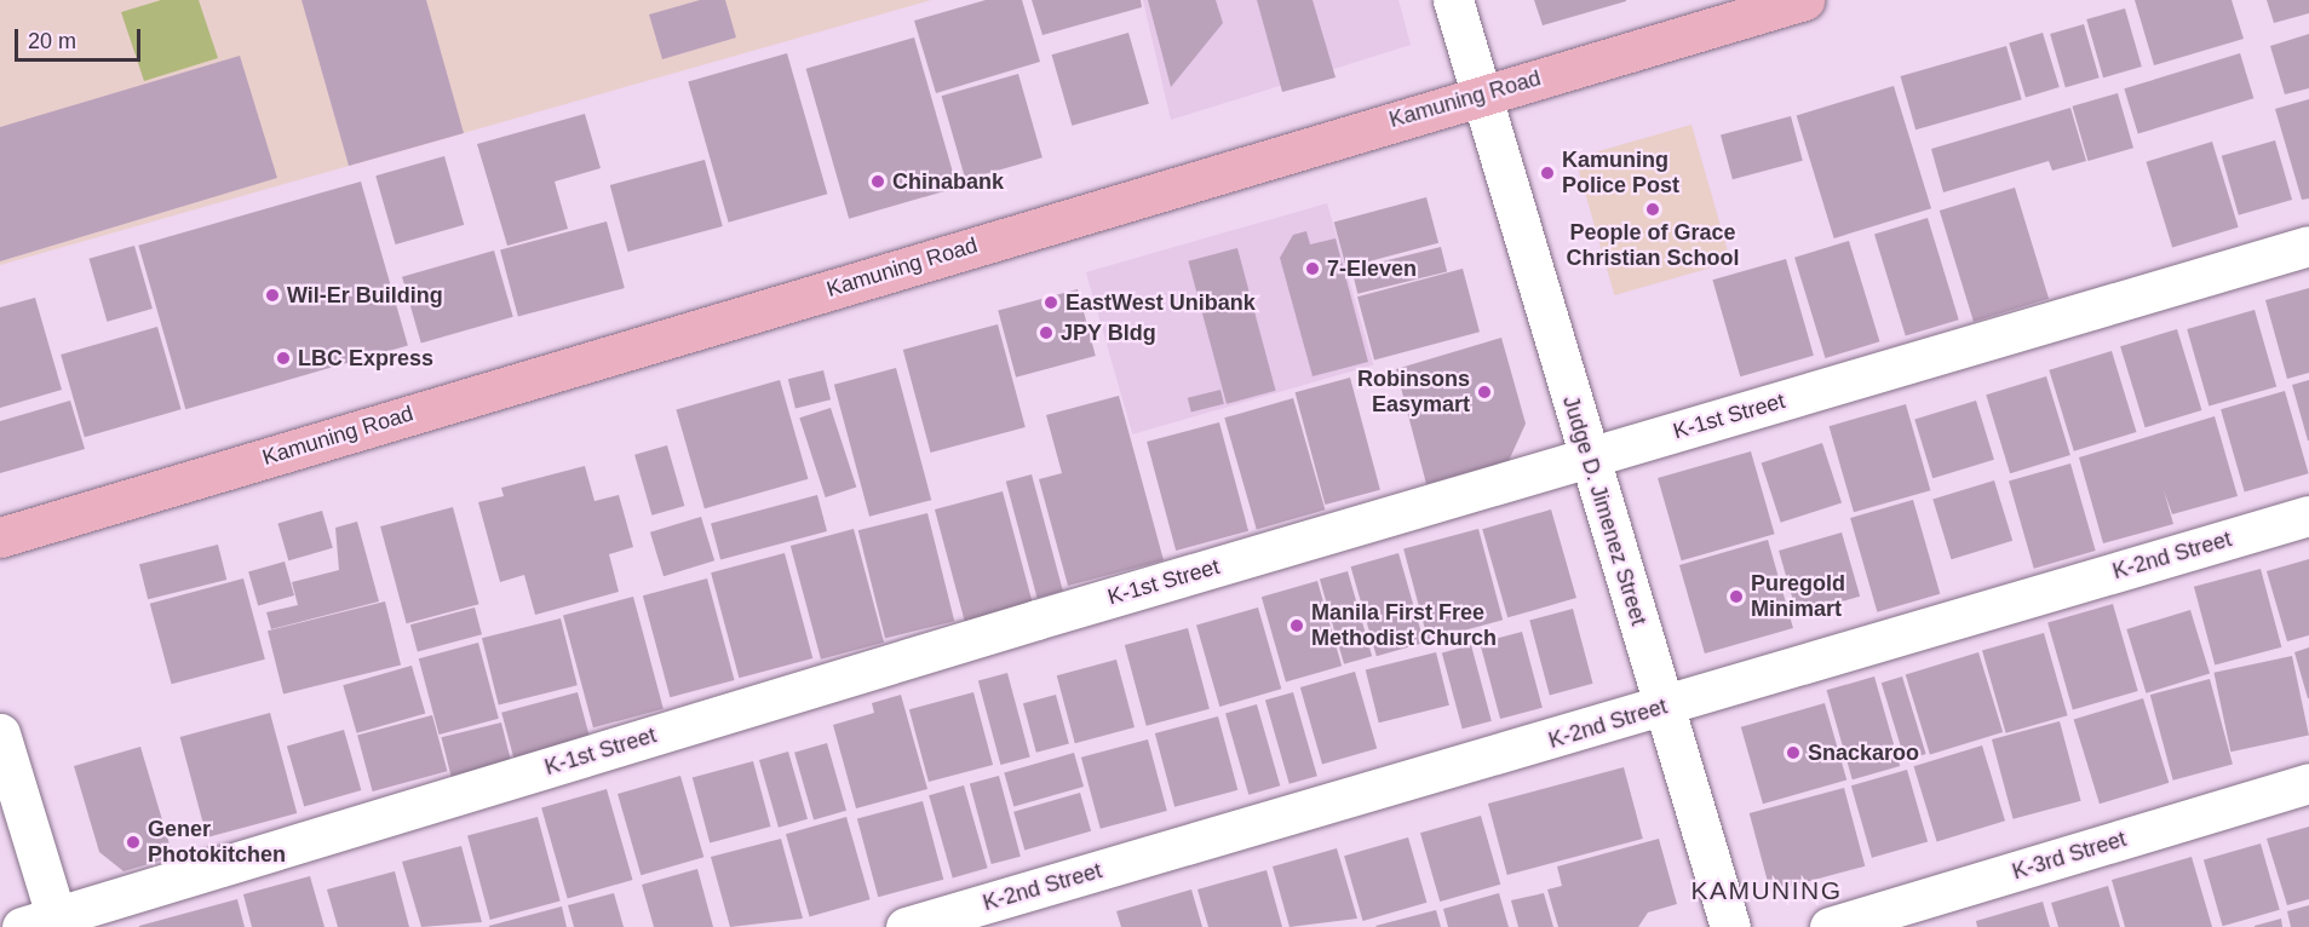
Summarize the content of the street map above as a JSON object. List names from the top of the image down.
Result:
{
  "streets": {
    "main road": ["Kamuning Road"],
    "street": [
      "K-1st Street",
      "Judge D. Jimenez Street",
      "K-2nd Street",
      "K-3rd Street"
    ]
  },
  "crossings": [
    ["Kamuning Road", "Judge D. Jimenez Street"],
    ["K-1st Street", "Judge D. Jimenez Street"],
    ["Judge D. Jimenez Street", "K-2nd Street"]
  ],
  "districts": ["KAMUNING"],
  "places": [
    "Kamuning Police Post",
    "Chinabank",
    "People of Grace Christian School",
    "7-Eleven",
    "Wil-Er Building",
    "EastWest Unibank",
    "JPY Bldg",
    "LBC Express",
    "Robinsons Easymart",
    "Puregold Minimart",
    "Manila First Free Methodist Church",
    "Snackaroo",
    "Gener Photokitchen"
  ],
  "scale_bar": "20 m"
}
